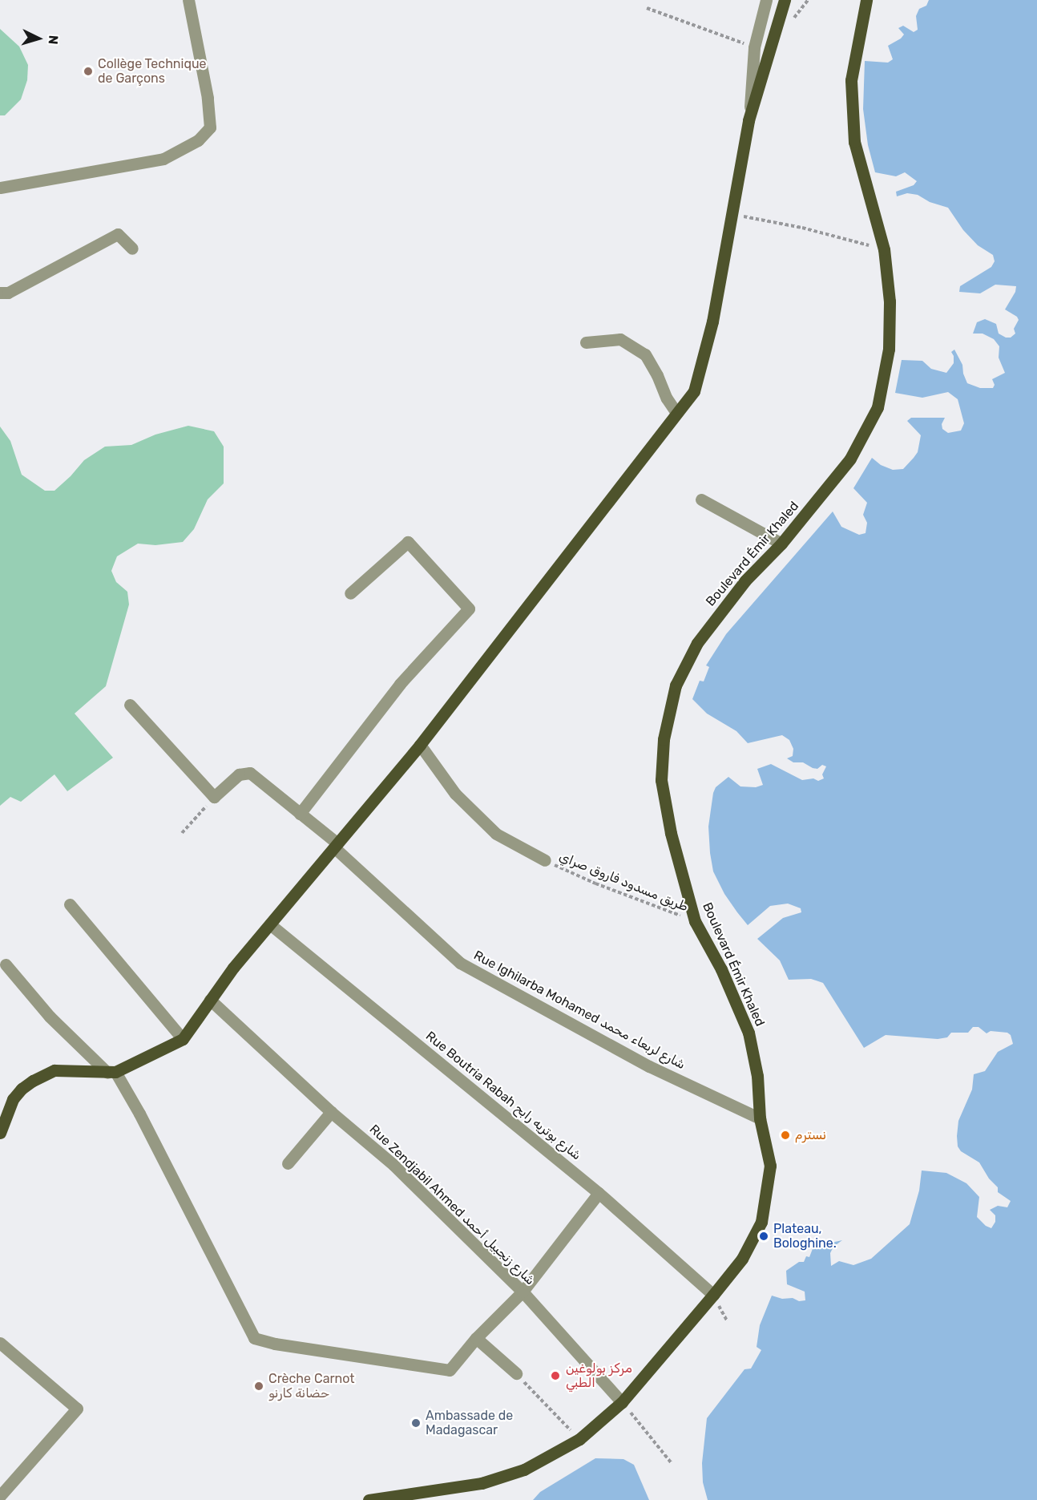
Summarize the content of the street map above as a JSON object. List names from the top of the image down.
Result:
{
  "streets": {
    "main road": ["Boulevard Émir Khaled"],
    "street": ["Rue Ighilarba Mohamed شارع لربعاء محمد", "Rue Boutria Rabah شارع بوتريه رابح", "Rue Zendjabil Ahmed شارع زنجبيل أحمد"],
    "path": ["طريق مسدود فاروق صراي"]
  },
  "crossings": [
    ["Boulevard Émir Khaled", "طريق مسدود فاروق صراي"],
    ["Boulevard Émir Khaled", "Rue Ighilarba Mohamed شارع لربعاء محمد"],
    ["Boulevard Émir Khaled", "Rue Boutria Rabah شارع بوتريه رابح"],
    ["Boulevard Émir Khaled", "Rue Zendjabil Ahmed شارع زنجبيل أحمد"]
  ],
  "places": [
    "Collège Technique de Garçons",
    "نسترم",
    "Plateau, Bologhine.",
    "مركز بولوغين الطبي",
    "Crèche Carnot حضانة كارنو",
    "Ambassade de Madagascar"
  ],
  "north": "right"
}
